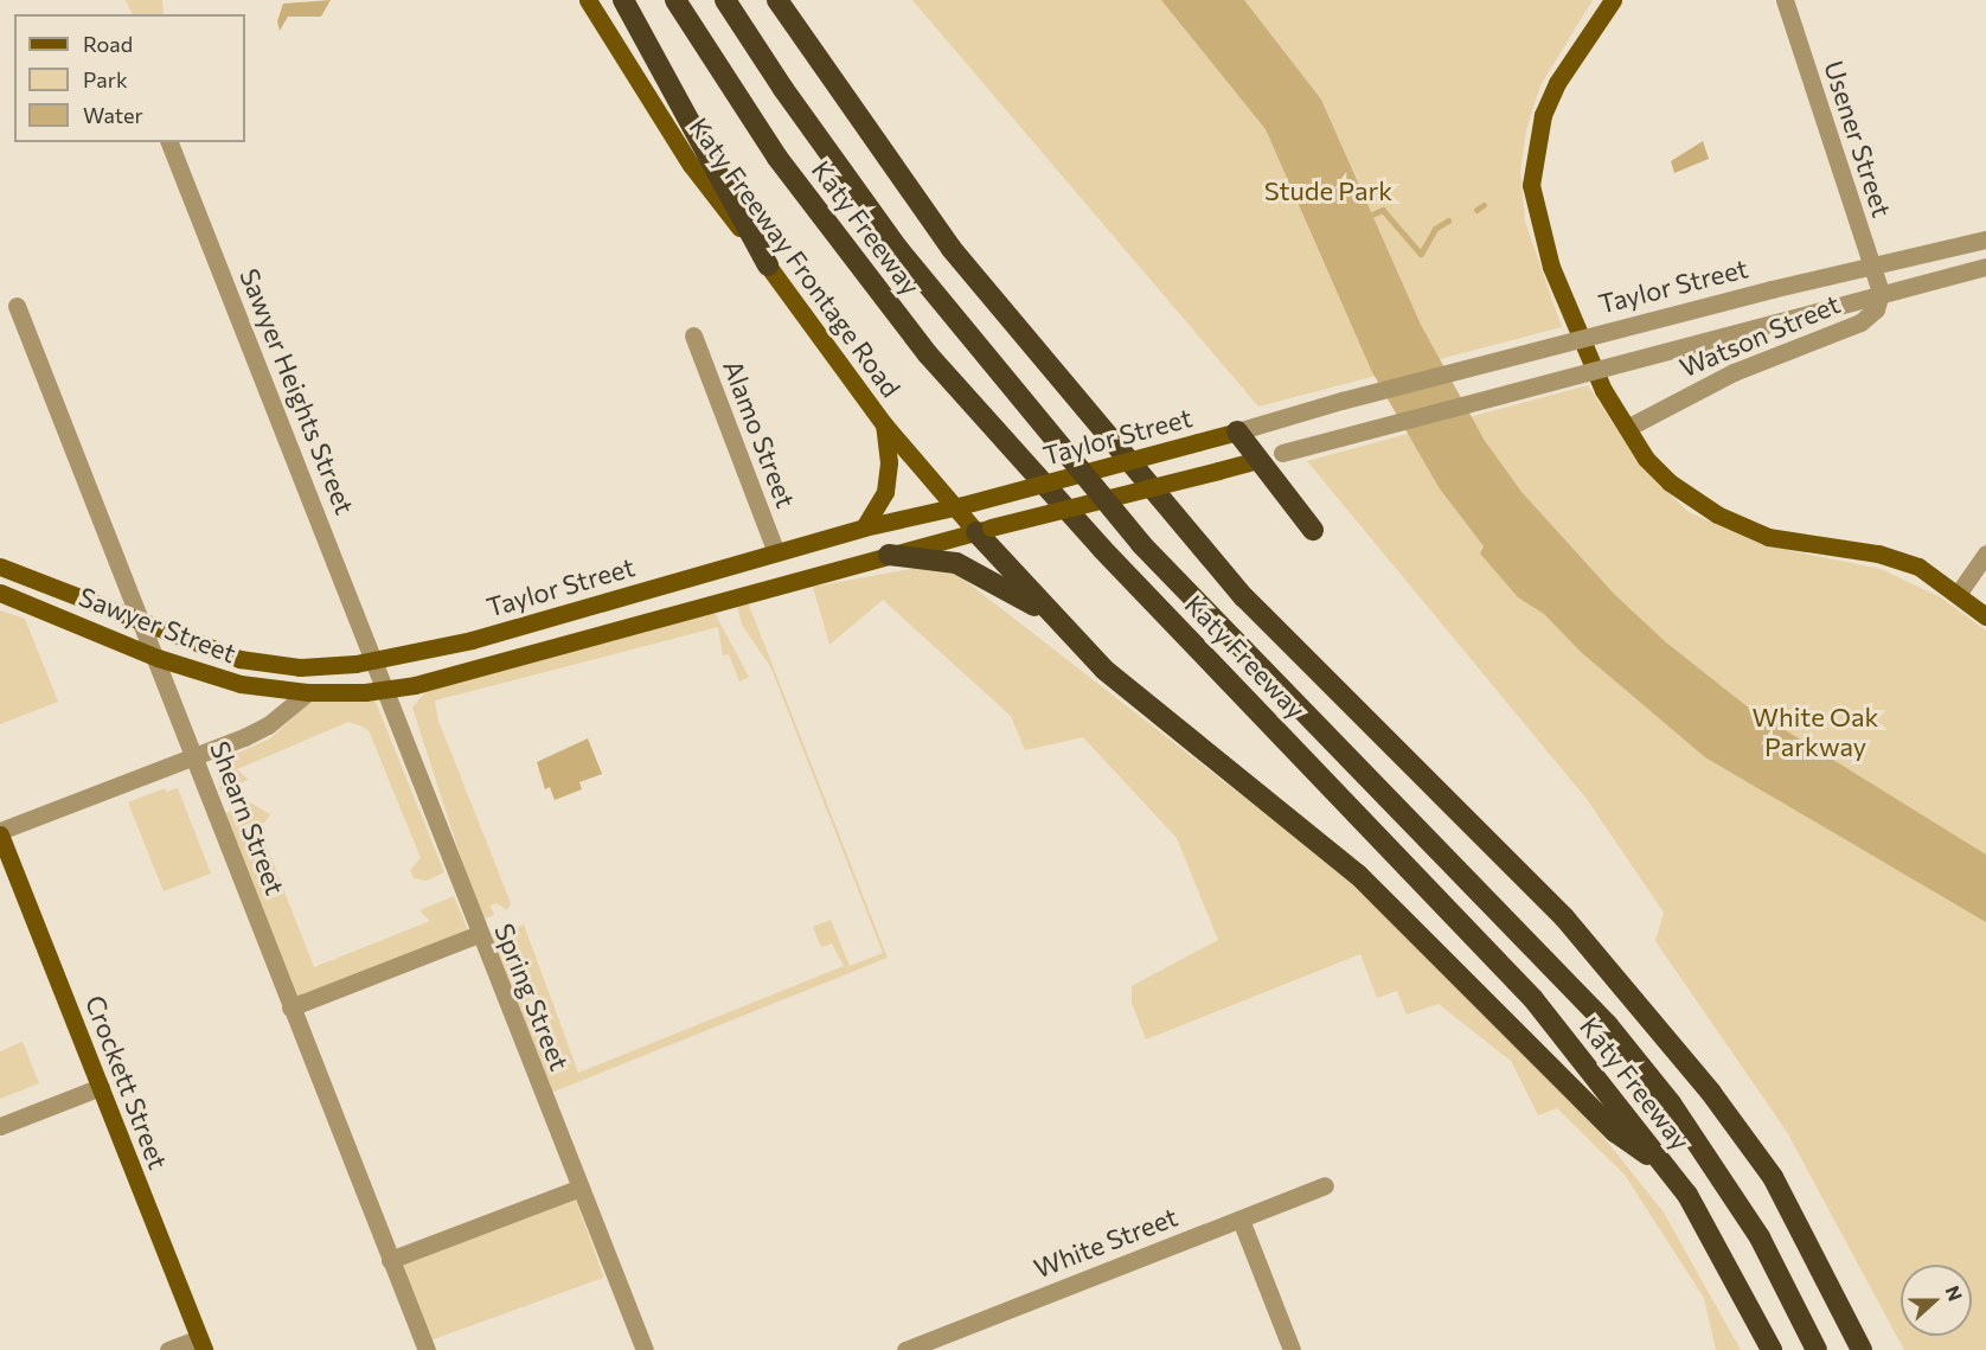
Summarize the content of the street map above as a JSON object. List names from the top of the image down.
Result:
{
  "streets": {
    "highway": ["Katy Freeway"],
    "main road": [
      "Katy Freeway Frontage Road",
      "Taylor Street",
      "Sawyer Street",
      "Crockett Street"
    ],
    "street": [
      "Usener Street",
      "Watson Street",
      "Sawyer Heights Street",
      "Alamo Street",
      "Shearn Street",
      "Spring Street",
      "White Street"
    ]
  },
  "crossings": [
    ["Usener Street", "Taylor Street"],
    ["Usener Street", "Watson Street"],
    ["Katy Freeway Frontage Road", "Taylor Street"],
    ["Taylor Street", "Watson Street"],
    ["Taylor Street", "Sawyer Heights Street"],
    ["Taylor Street", "Alamo Street"],
    ["Taylor Street", "Sawyer Street"],
    ["Taylor Street", "Spring Street"],
    ["Sawyer Heights Street", "Sawyer Street"],
    ["Sawyer Heights Street", "Spring Street"],
    ["Sawyer Street", "Shearn Street"],
    ["Sawyer Street", "Spring Street"]
  ],
  "parks": ["Stude Park", "White Oak Parkway"],
  "legend": ["Road", "Park", "Water"],
  "north": "right"
}
